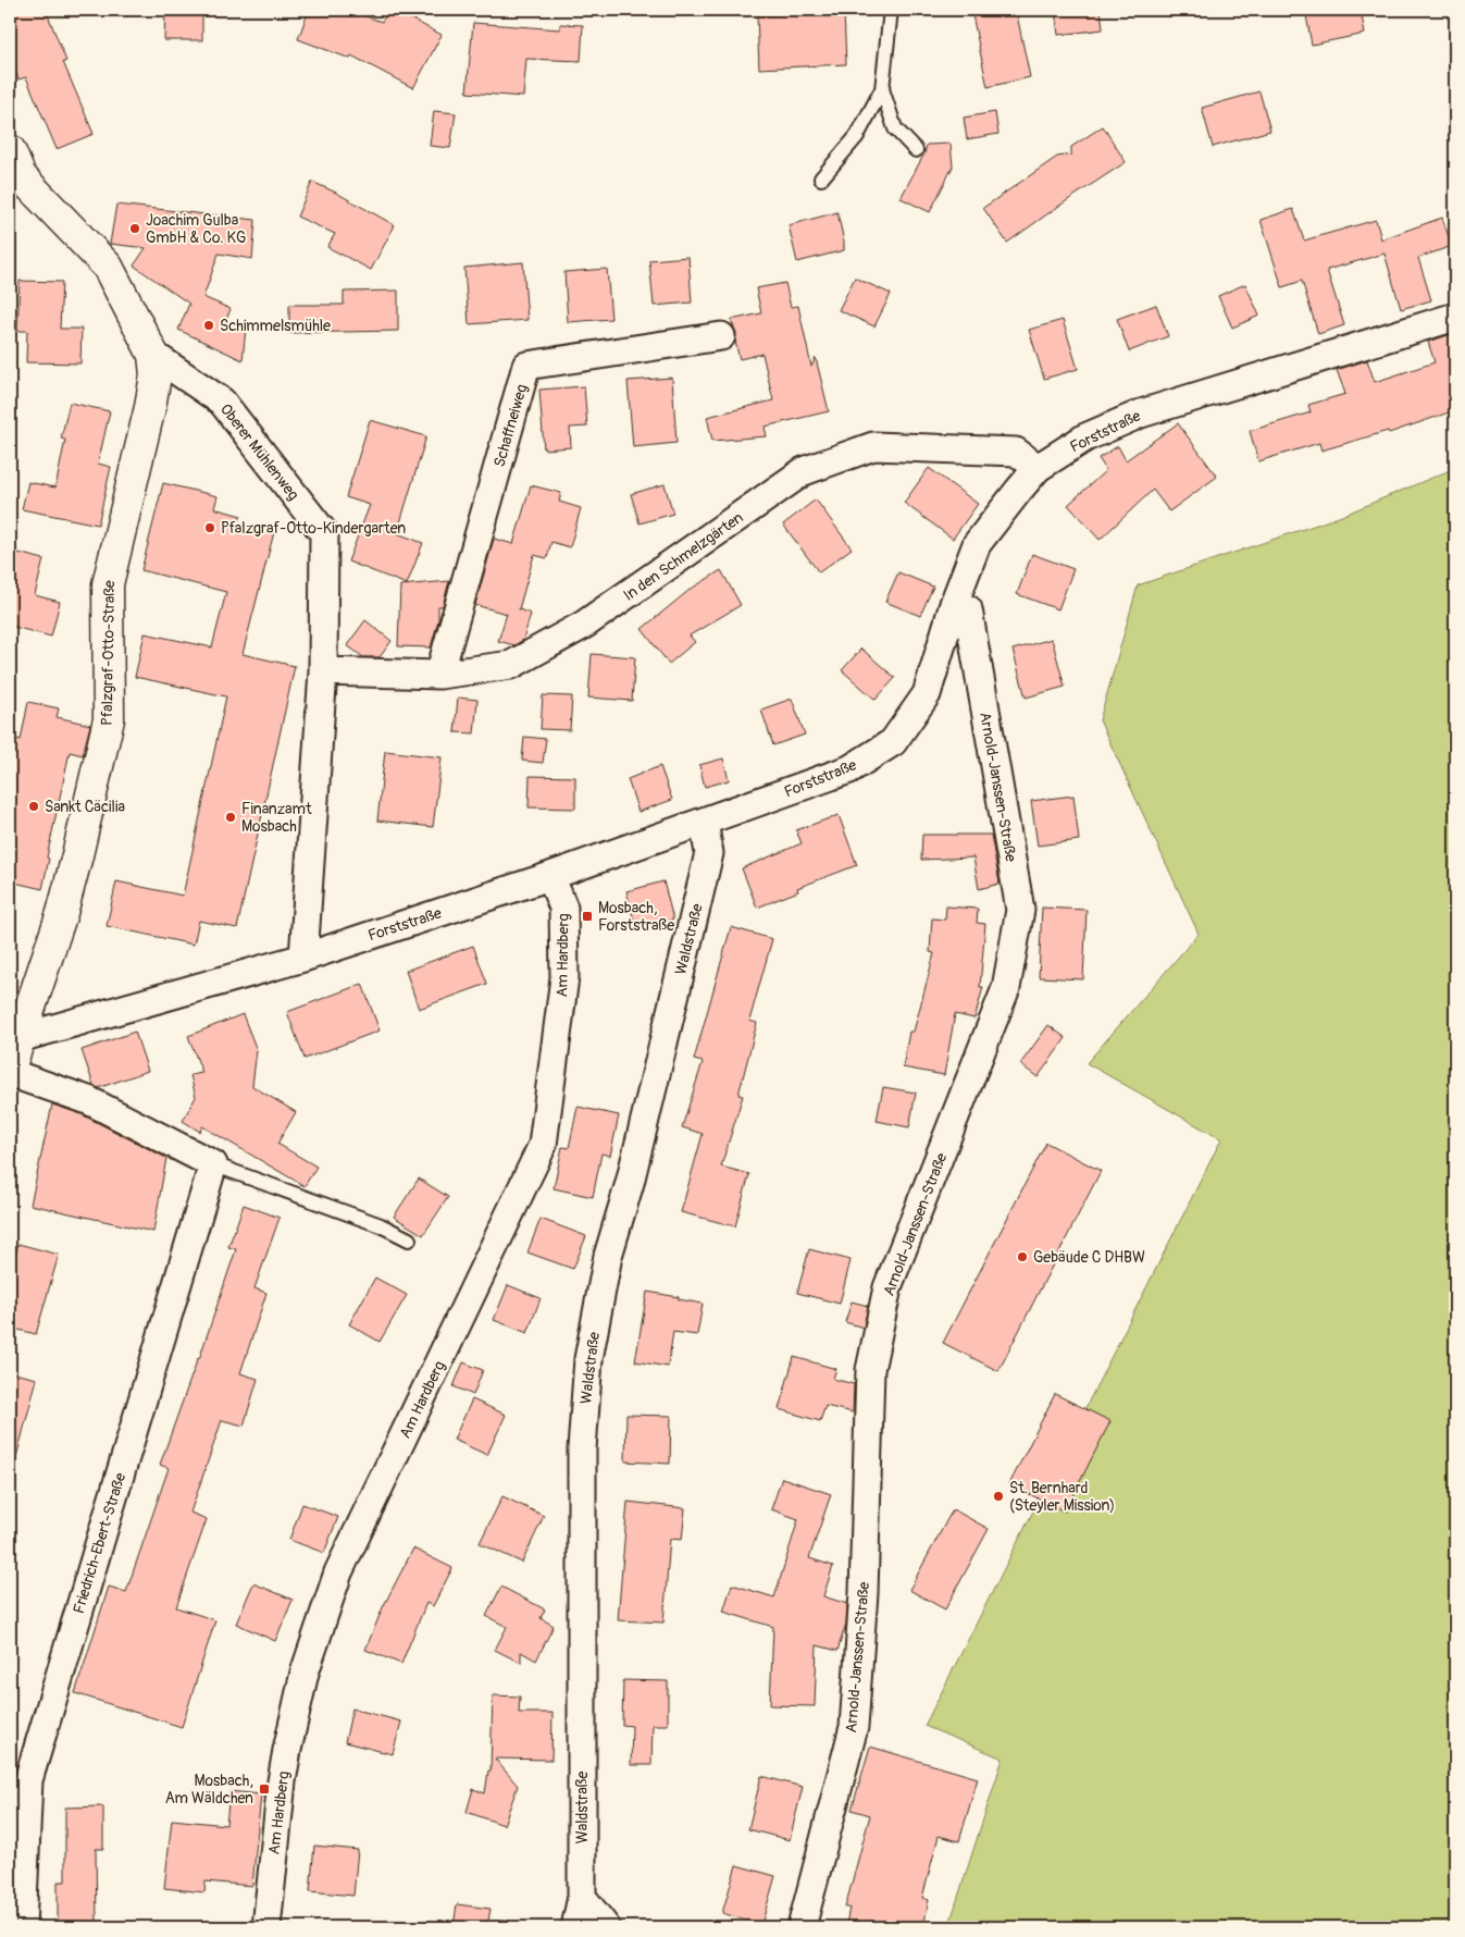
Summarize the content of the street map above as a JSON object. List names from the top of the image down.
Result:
{
  "streets": {
    "street": [
      "Schaffneiweg",
      "Forststraße",
      "Oberer Mühlenweg",
      "In den Schmelzgärten",
      "Pfalzgraf-Otto-Straße",
      "Arnold-Janssen-Straße",
      "Waldstraße",
      "Am Hardberg",
      "Friedrich-Ebert-Straße"
    ]
  },
  "crossings": [
    ["Schaffneiweg", "In den Schmelzgärten"],
    ["Forststraße", "Oberer Mühlenweg"],
    ["Forststraße", "In den Schmelzgärten"],
    ["Forststraße", "Pfalzgraf-Otto-Straße"],
    ["Forststraße", "Arnold-Janssen-Straße"],
    ["Forststraße", "Waldstraße"],
    ["Forststraße", "Am Hardberg"],
    ["Oberer Mühlenweg", "In den Schmelzgärten"],
    ["Oberer Mühlenweg", "Pfalzgraf-Otto-Straße"]
  ],
  "places": {
    "other": [
      "Joachim Gulba GmbH & Co. KG",
      "Schimmelsmühle",
      "Pfalzgraf-Otto-Kindergarten",
      "Sankt Cäcilia",
      "Finanzamt Mosbach",
      "Gebäude C DHBW",
      "St. Bernhard (Steyler Mission)"
    ],
    "transit": ["Mosbach, Forststraße", "Mosbach, Am Wäldchen"]
  }
}
